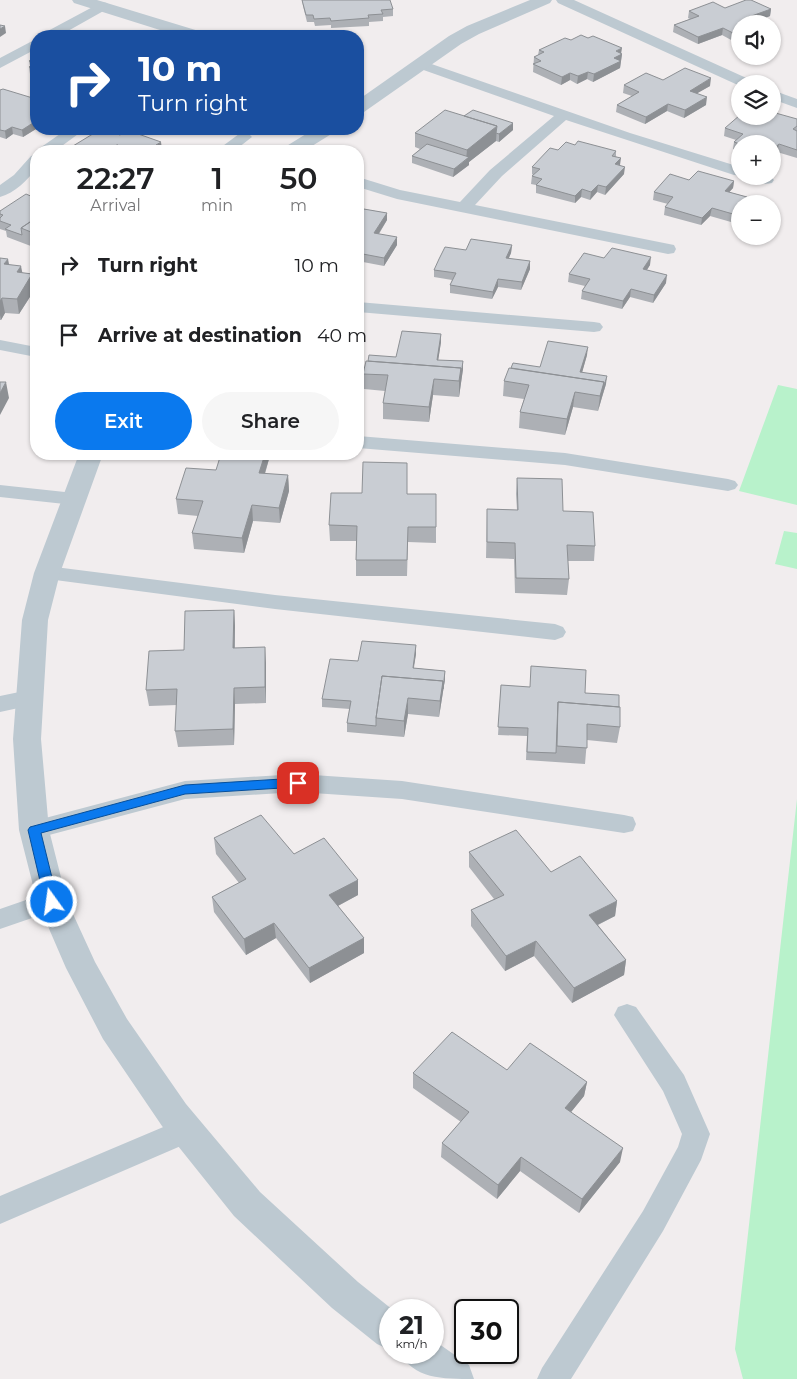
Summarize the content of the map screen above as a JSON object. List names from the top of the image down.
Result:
{
  "page": {
    "map_buttons": ["+", "−"],
    "turn": ["10 m", "Turn right"],
    "eta": [
      "22:27",
      "Arrival",
      "1",
      "min",
      "50",
      "m"
    ],
    "list": [
      {
        "name": "Turn right",
        "value": "10 m"
      },
      {
        "name": "Arrive at destination",
        "value": "40 m"
      }
    ],
    "buttons": ["Exit", "Share"],
    "speed": "21 km/h",
    "limit": "30"
  }
}
